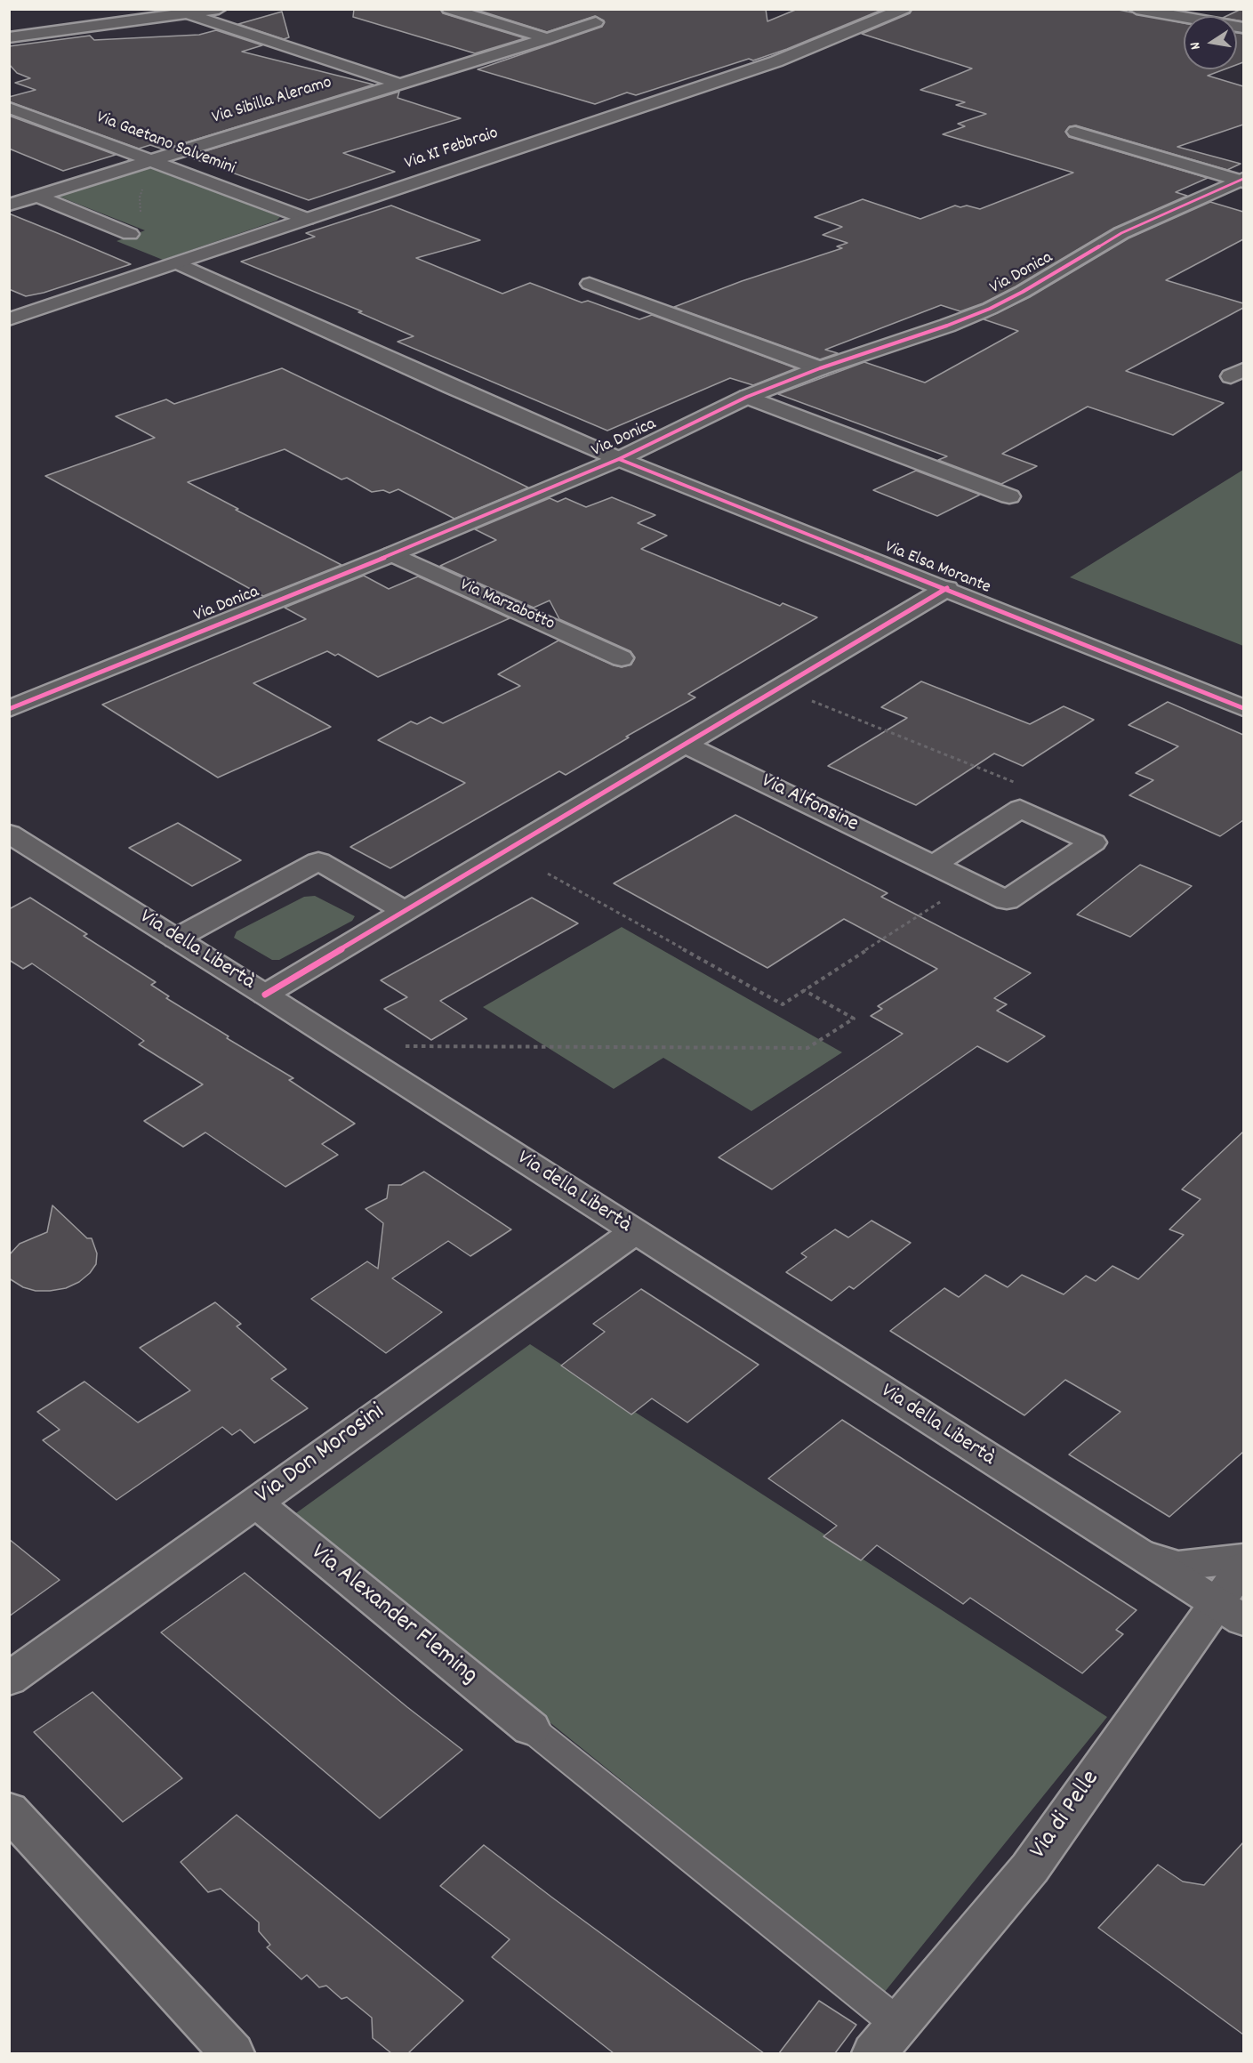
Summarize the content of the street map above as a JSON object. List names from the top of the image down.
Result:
{
  "streets": {
    "street": [
      "Via Sibilla Aleramo",
      "Via Gaetano Salvemini",
      "Via XI Febbraio",
      "Via Donica",
      "Via Elsa Morante",
      "Via Marzabotto",
      "Via Alfonsine",
      "Via della Libertà",
      "Via Don Morosini",
      "Via Alexander Fleming",
      "Via di Pelle"
    ]
  },
  "crossings": [
    ["Via Sibilla Aleramo", "Via Gaetano Salvemini"],
    ["Via Gaetano Salvemini", "Via XI Febbraio"],
    ["Via XI Febbraio", "Via Elsa Morante"],
    ["Via Donica", "Via Elsa Morante"],
    ["Via Donica", "Via Marzabotto"],
    ["Via della Libertà", "Via Don Morosini"],
    ["Via della Libertà", "Via di Pelle"],
    ["Via Don Morosini", "Via Alexander Fleming"]
  ],
  "north": "left"
}
